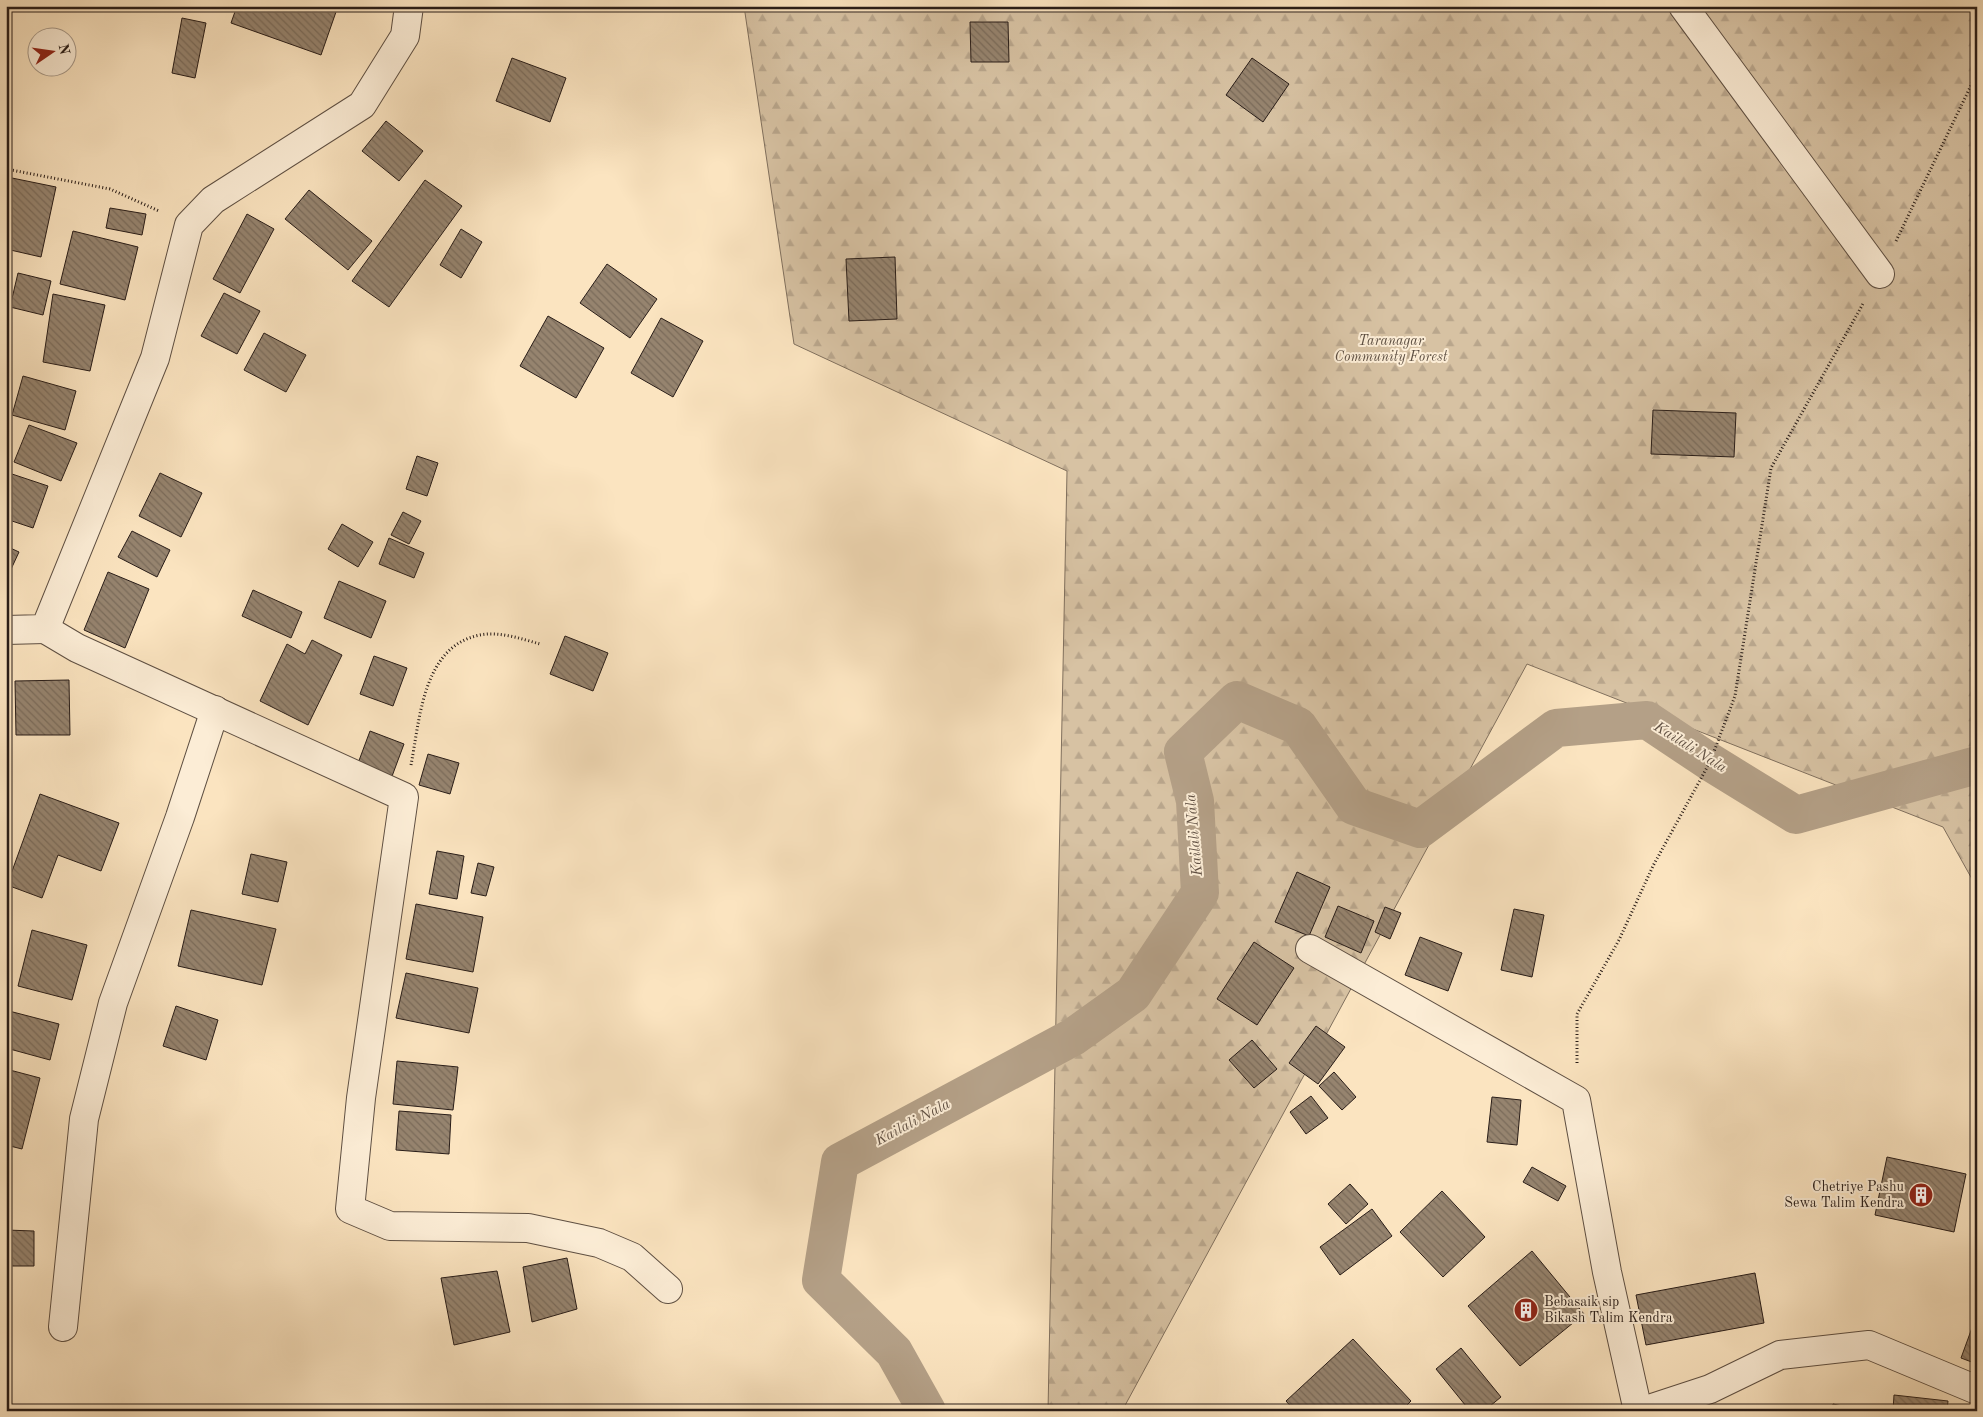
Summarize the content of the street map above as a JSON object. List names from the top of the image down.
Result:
{
  "water": ["Kailali Nala"],
  "parks": ["Taranagar Community Forest"],
  "places": {
    "building": ["Chetriye Pashu Sewa Talim Kendra", "Bebasaik sip Bikash Talim Kendra"]
  },
  "north": "right"
}
